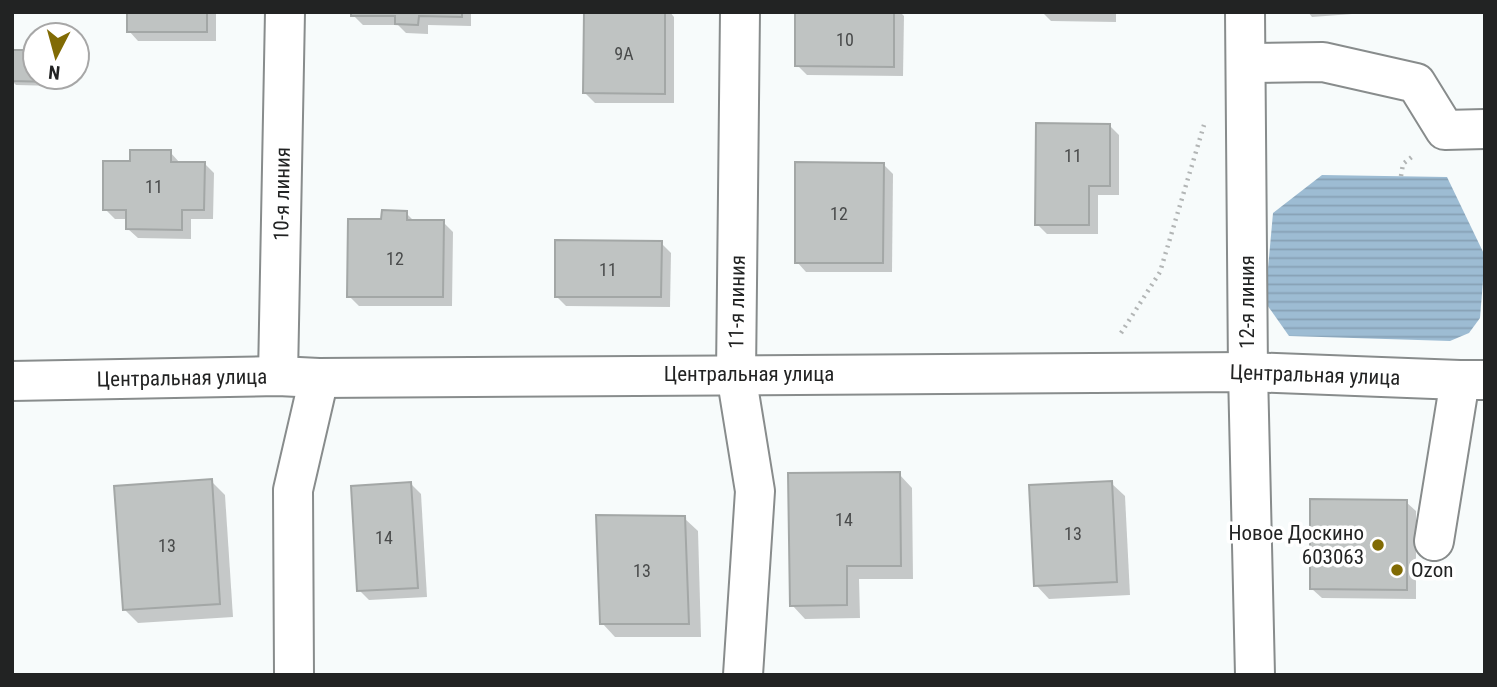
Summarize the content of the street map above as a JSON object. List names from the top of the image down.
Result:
{
  "streets": {
    "street": [
      "10-я линия",
      "11-я линия",
      "12-я линия",
      "Центральная улица"
    ]
  },
  "crossings": [
    ["10-я линия", "Центральная улица"],
    ["11-я линия", "Центральная улица"],
    ["12-я линия", "Центральная улица"]
  ],
  "places": ["Новое Доскино 603063", "Ozon"],
  "house_numbers": [
    "10",
    "9А",
    "11",
    "11",
    "12",
    "12",
    "11",
    "14",
    "13",
    "14",
    "13",
    "13"
  ],
  "north": "bottom"
}
